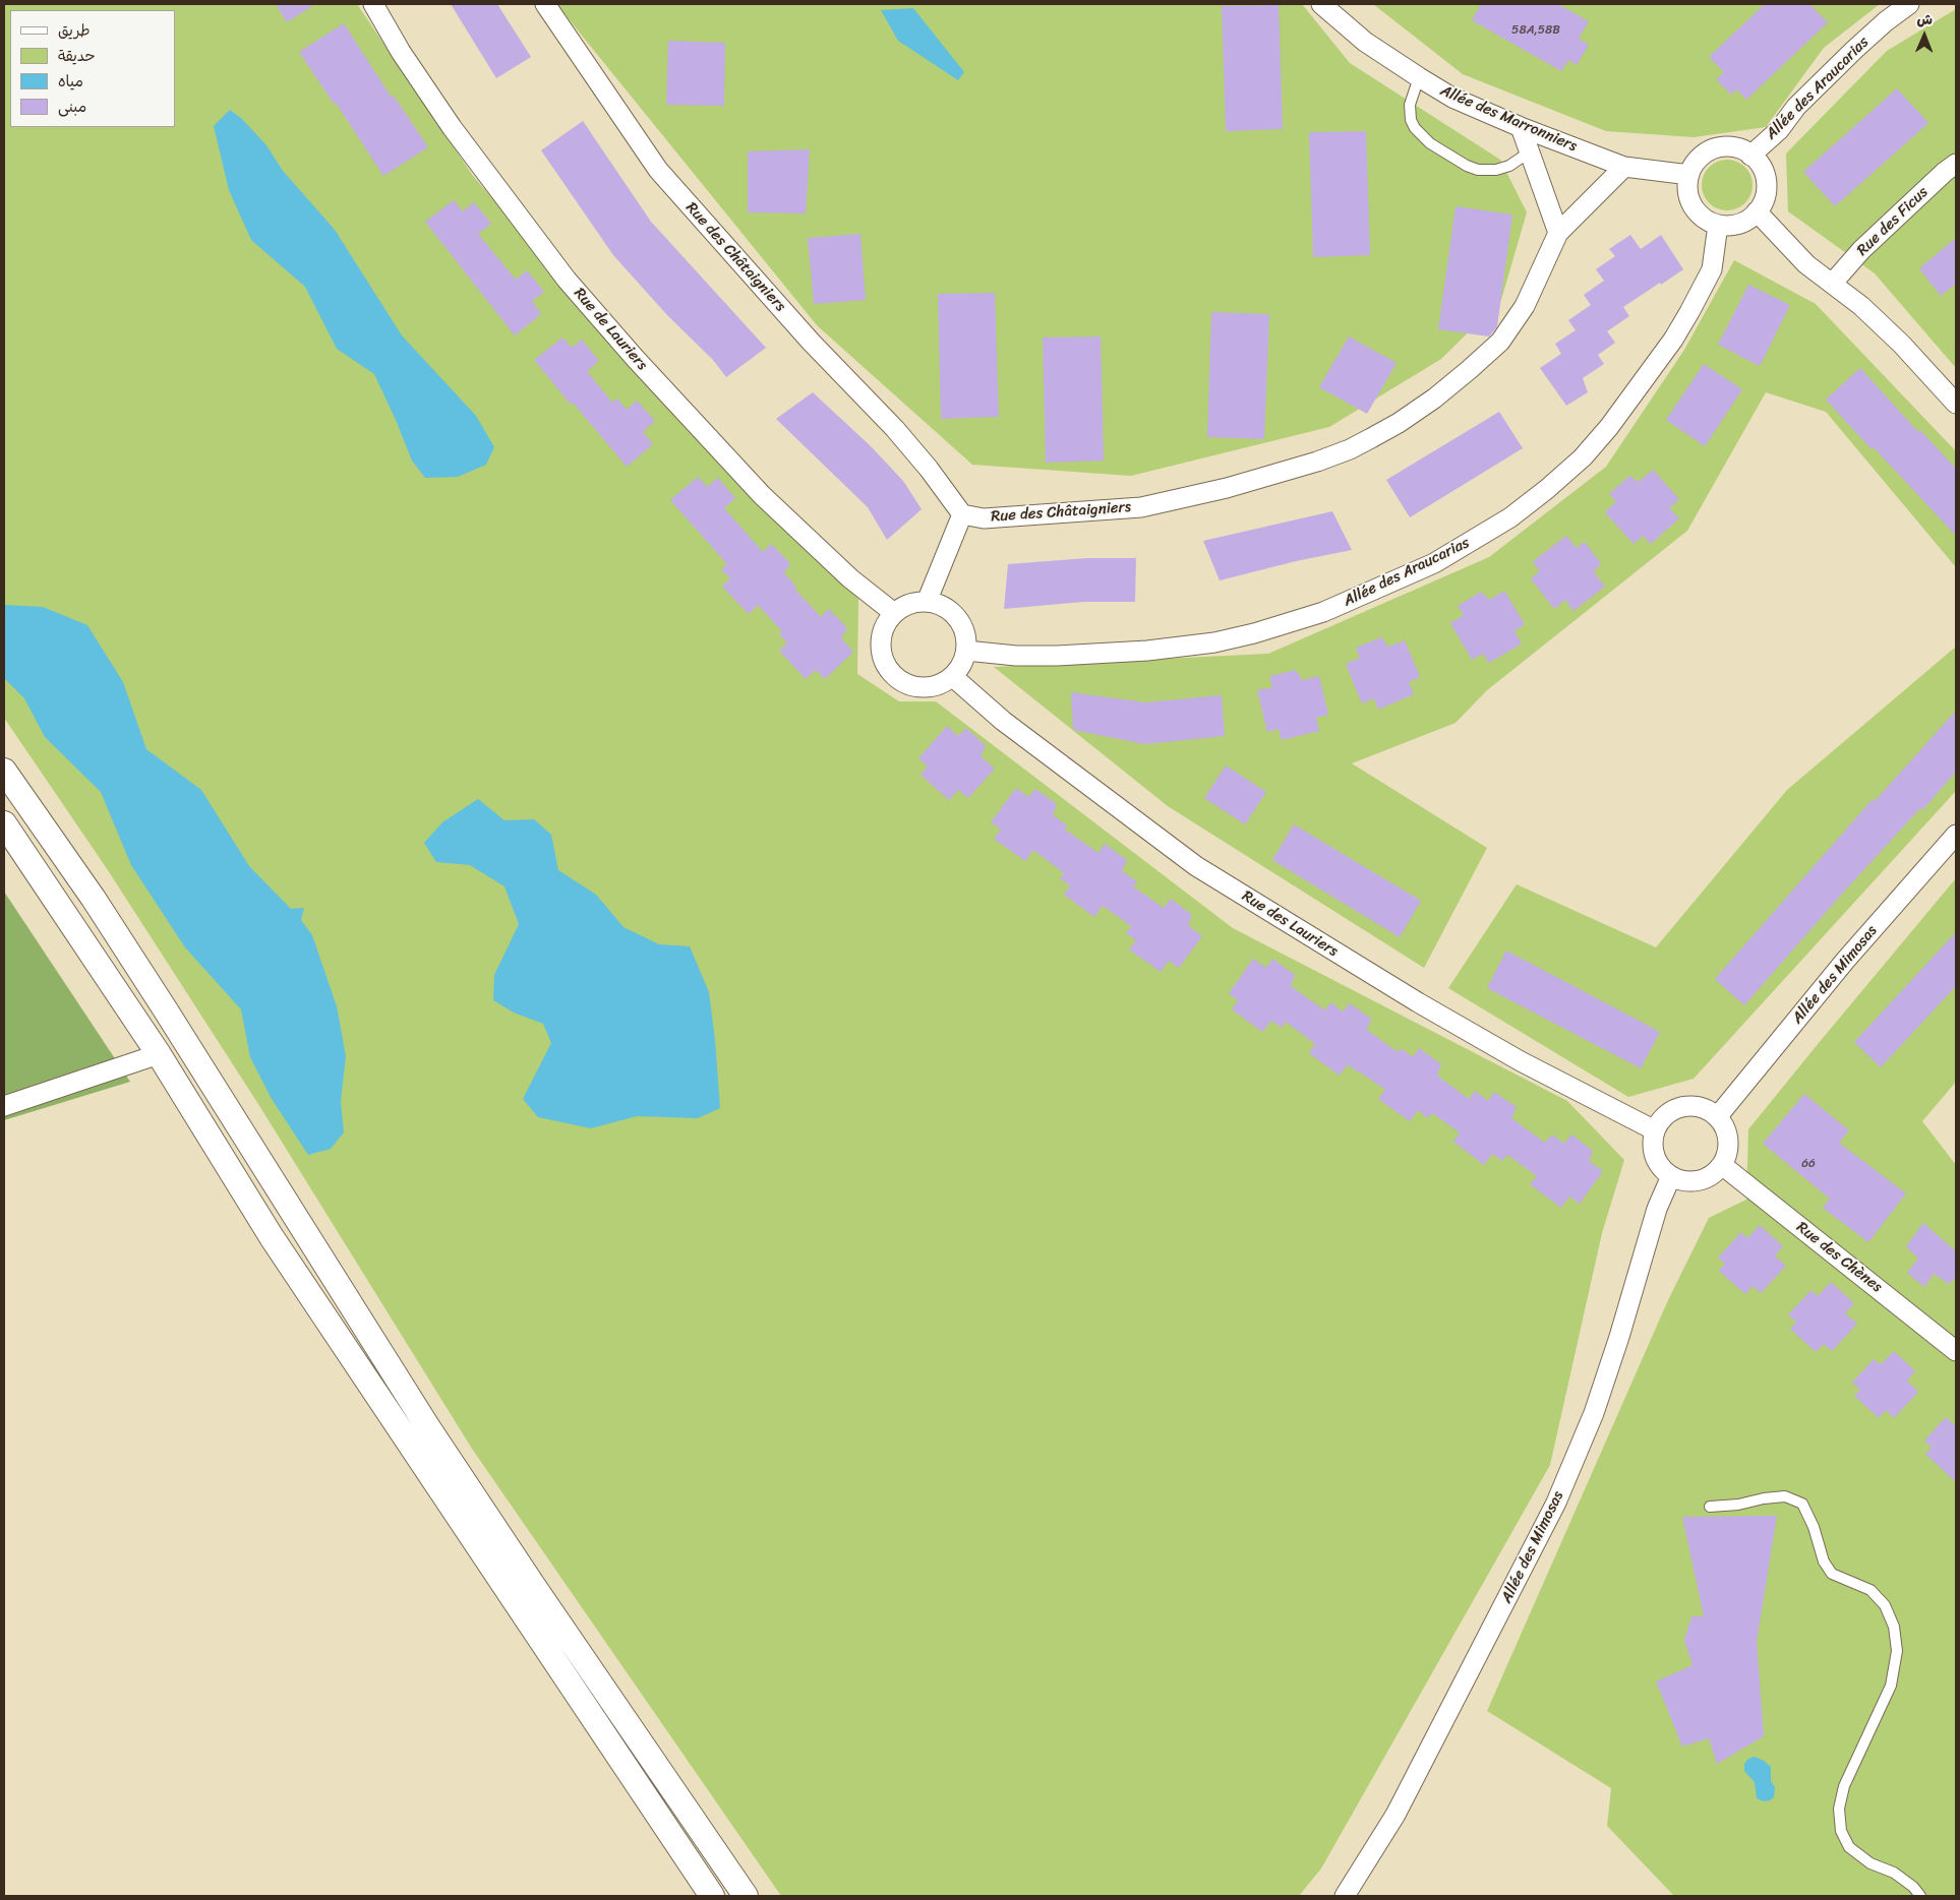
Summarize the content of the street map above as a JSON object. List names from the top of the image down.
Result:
{
  "streets": {
    "street": [
      "Allée des Araucarias",
      "Allée des Marronniers",
      "Rue des Ficus",
      "Rue des Châtaigniers",
      "Rue de Lauriers",
      "Rue des Lauriers",
      "Allée des Mimosas",
      "Rue des Chènes"
    ]
  },
  "crossings": [
    ["Allée des Araucarias", "Allée des Marronniers"],
    ["Allée des Araucarias", "Rue de Lauriers"],
    ["Allée des Araucarias", "Rue des Lauriers"],
    ["Allée des Marronniers", "Rue des Châtaigniers"],
    ["Rue de Lauriers", "Rue des Lauriers"],
    ["Rue des Lauriers", "Allée des Mimosas"],
    ["Rue des Lauriers", "Rue des Chènes"],
    ["Allée des Mimosas", "Rue des Chènes"]
  ],
  "house_numbers": ["58A,58B", "66"],
  "legend": [
    "طريق",
    "حديقة",
    "مياه",
    "مبنى"
  ],
  "north": "top"
}
